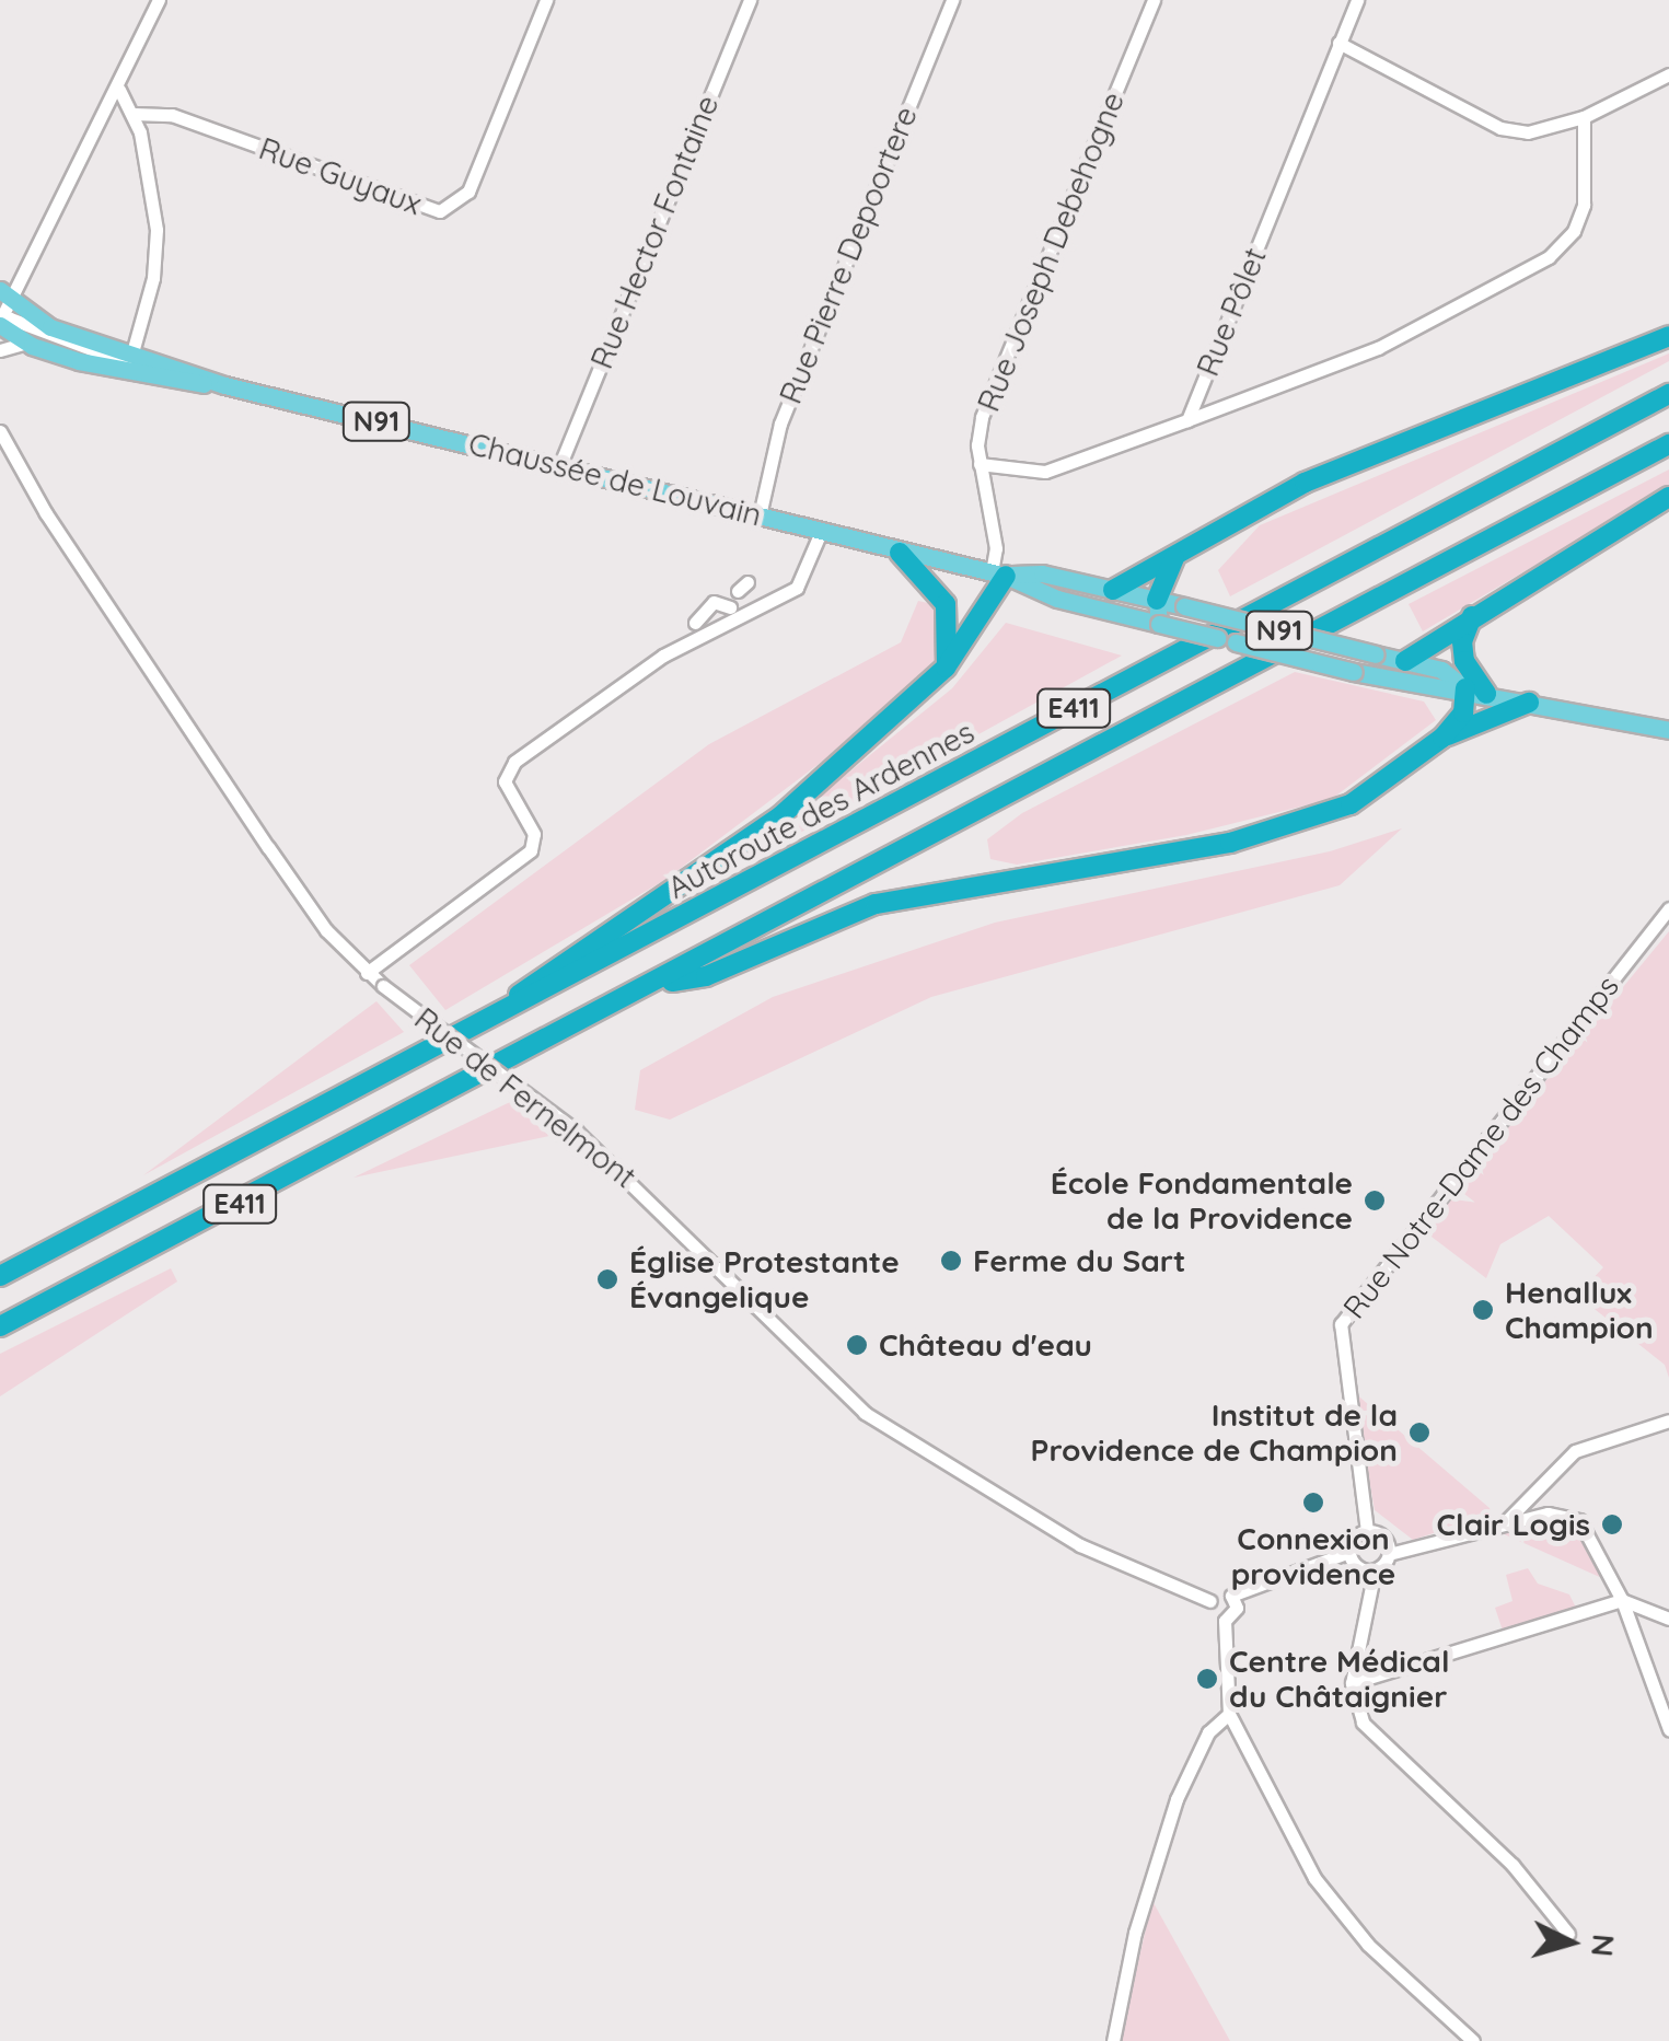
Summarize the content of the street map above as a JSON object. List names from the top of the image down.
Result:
{
  "streets": {
    "highway": ["E411", "Autoroute des Ardennes"],
    "main road": ["N91", "Chaussée de Louvain"],
    "street": [
      "Rue Guyaux",
      "Rue Hector Fontaine",
      "Rue Joseph Debehogne",
      "Rue Pierre Depoortere",
      "Rue Pôlet",
      "Rue de Fernelmont",
      "Rue Notre-Dame des Champs"
    ]
  },
  "crossings": [
    ["Rue Hector Fontaine", "Chaussée de Louvain"],
    ["Rue Joseph Debehogne", "Chaussée de Louvain"],
    ["Rue Pierre Depoortere", "Chaussée de Louvain"]
  ],
  "places": [
    "École Fondamentale de la Providence",
    "Ferme du Sart",
    "Église Protestante Évangelique",
    "Henallux Champion",
    "Château d'eau",
    "Institut de la Providence de Champion",
    "Connexion providence",
    "Clair Logis",
    "Centre Médical du Châtaignier"
  ],
  "north": "right"
}
